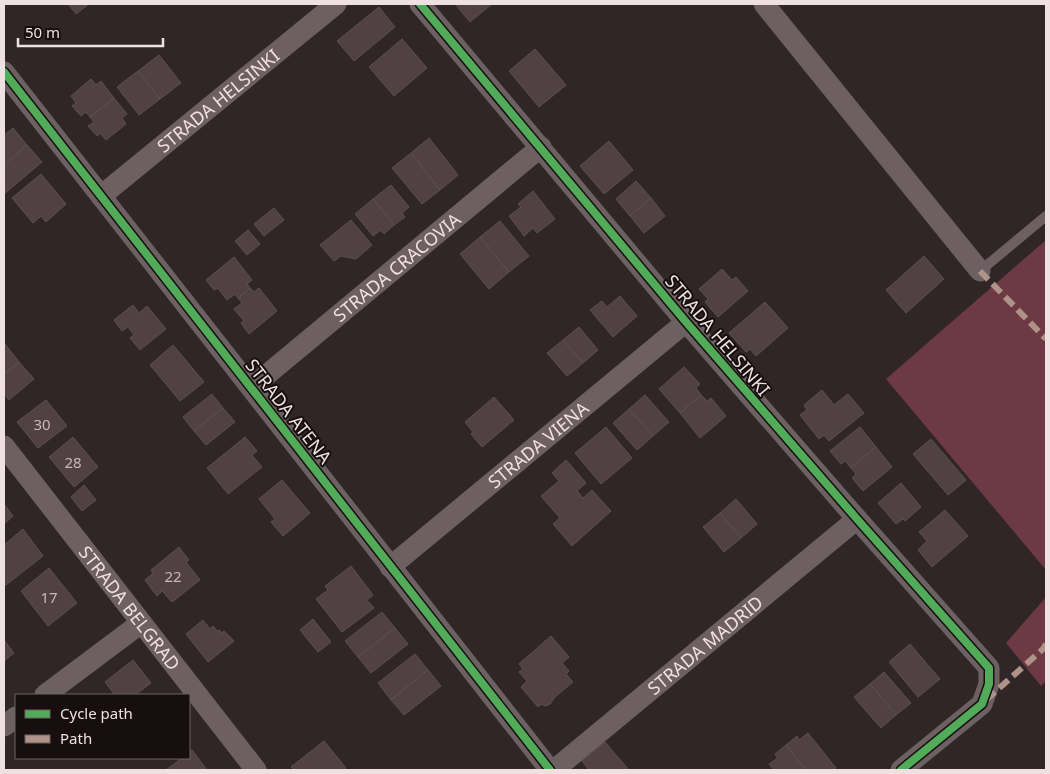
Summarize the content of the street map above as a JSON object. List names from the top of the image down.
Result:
{
  "streets": {
    "street": [
      "STRADA HELSINKI",
      "STRADA CRACOVIA",
      "STRADA ATENA",
      "STRADA VIENA",
      "STRADA BELGRAD",
      "STRADA MADRID"
    ]
  },
  "crossings": [
    ["STRADA HELSINKI", "STRADA CRACOVIA"],
    ["STRADA HELSINKI", "STRADA ATENA"],
    ["STRADA HELSINKI", "STRADA VIENA"],
    ["STRADA HELSINKI", "STRADA MADRID"],
    ["STRADA CRACOVIA", "STRADA ATENA"],
    ["STRADA ATENA", "STRADA VIENA"]
  ],
  "house_numbers": [
    "30",
    "28",
    "22",
    "17"
  ],
  "legend": ["Cycle path", "Path"],
  "scale_bar": "50 m"
}
